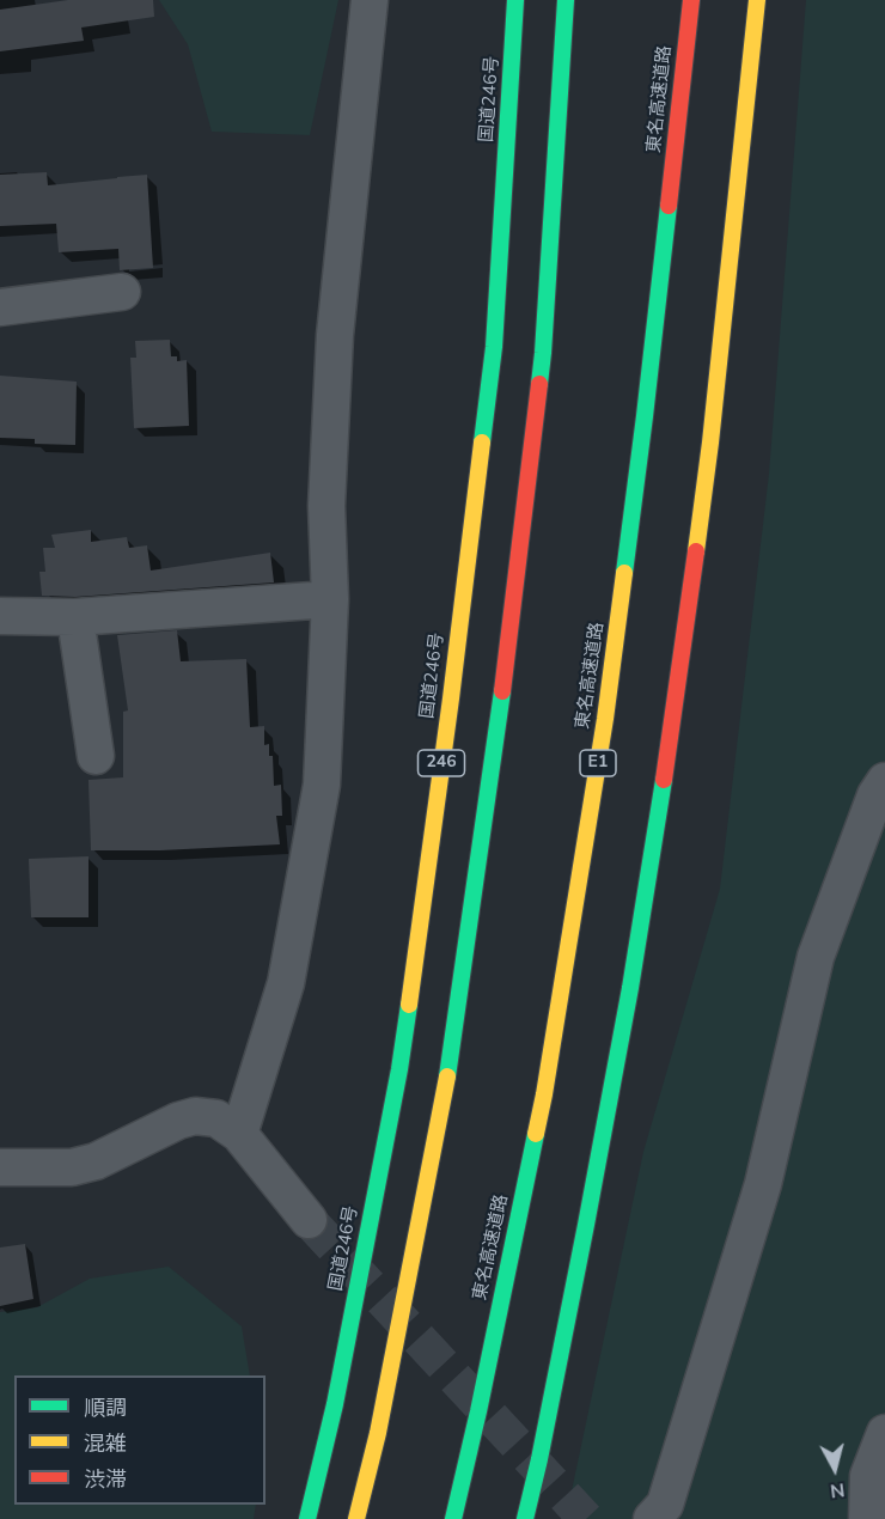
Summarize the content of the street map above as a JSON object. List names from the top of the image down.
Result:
{
  "streets": {
    "highway": [
      "国道246号",
      "東名高速道路",
      "246",
      "E1"
    ]
  },
  "legend": ["順調", "混雑", "渋滞"],
  "north": "bottom"
}
